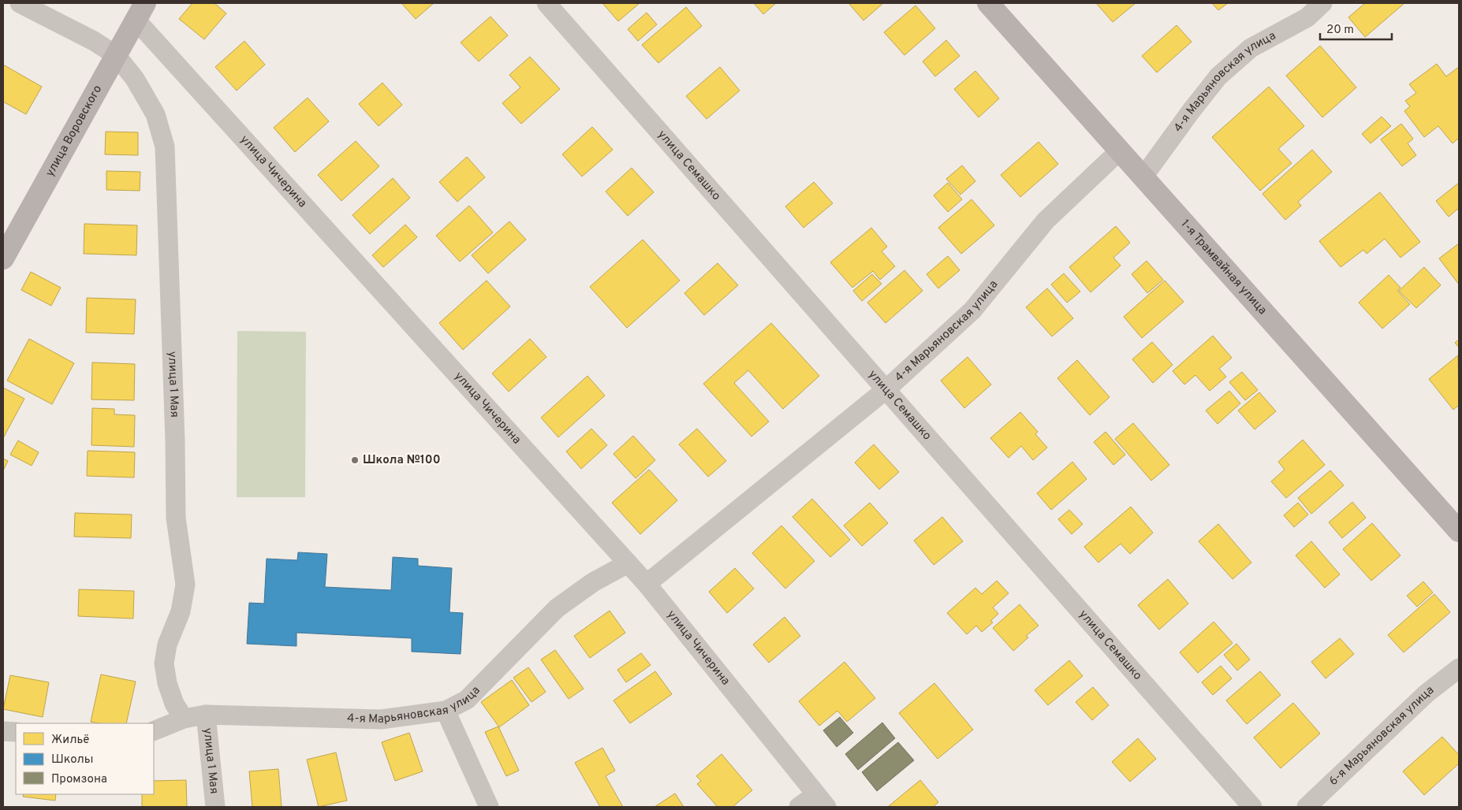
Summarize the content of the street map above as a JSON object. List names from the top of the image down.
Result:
{
  "streets": {
    "main road": ["улица Воровского", "1-я Трамвайная улица"],
    "street": [
      "4-я Марьяновская улица",
      "улица Семашко",
      "улица Чичерина",
      "улица 1 Мая",
      "6-я Марьяновская улица"
    ]
  },
  "crossings": [
    ["4-я Марьяновская улица", "улица Семашко"],
    ["4-я Марьяновская улица", "улица Чичерина"],
    ["4-я Марьяновская улица", "1-я Трамвайная улица"],
    ["4-я Марьяновская улица", "улица 1 Мая"],
    ["улица Воровского", "улица Чичерина"],
    ["улица Воровского", "улица 1 Мая"]
  ],
  "places": ["Школа №100"],
  "legend": ["Жильё", "Школы", "Промзона"],
  "scale_bar": "20 m"
}
